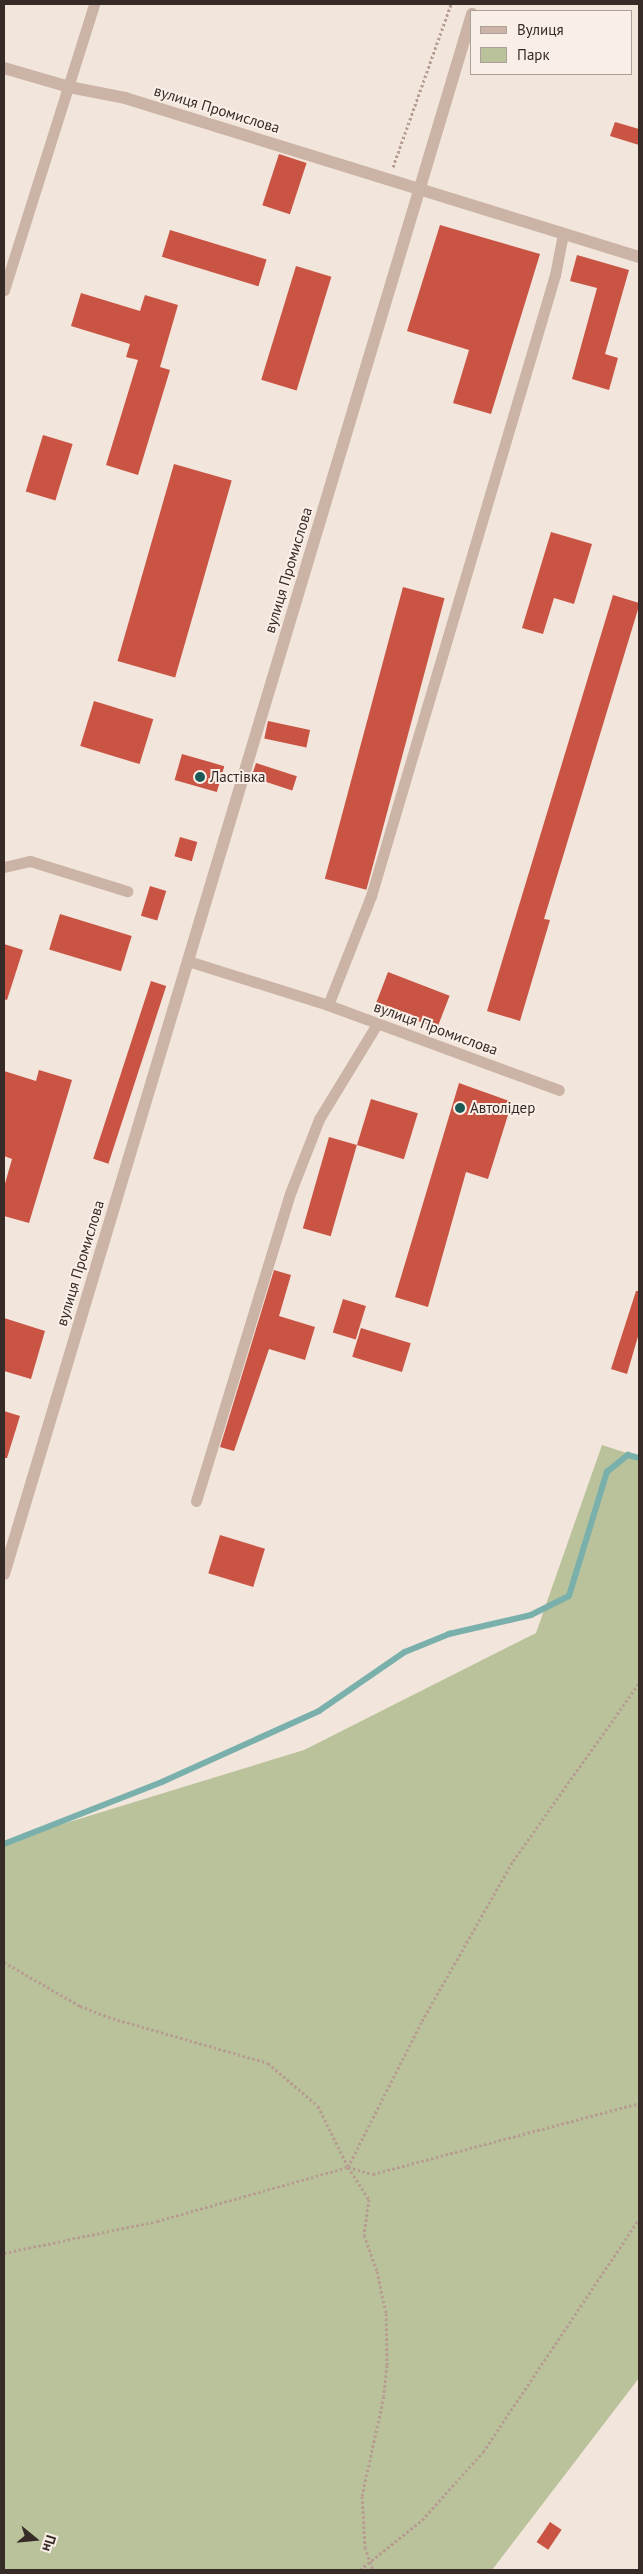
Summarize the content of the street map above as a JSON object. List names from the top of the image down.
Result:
{
  "streets": {
    "street": ["вулиця Промислова"]
  },
  "places": ["Ластівка", "Автолідер"],
  "legend": ["Вулиця", "Парк"],
  "north": "right"
}
